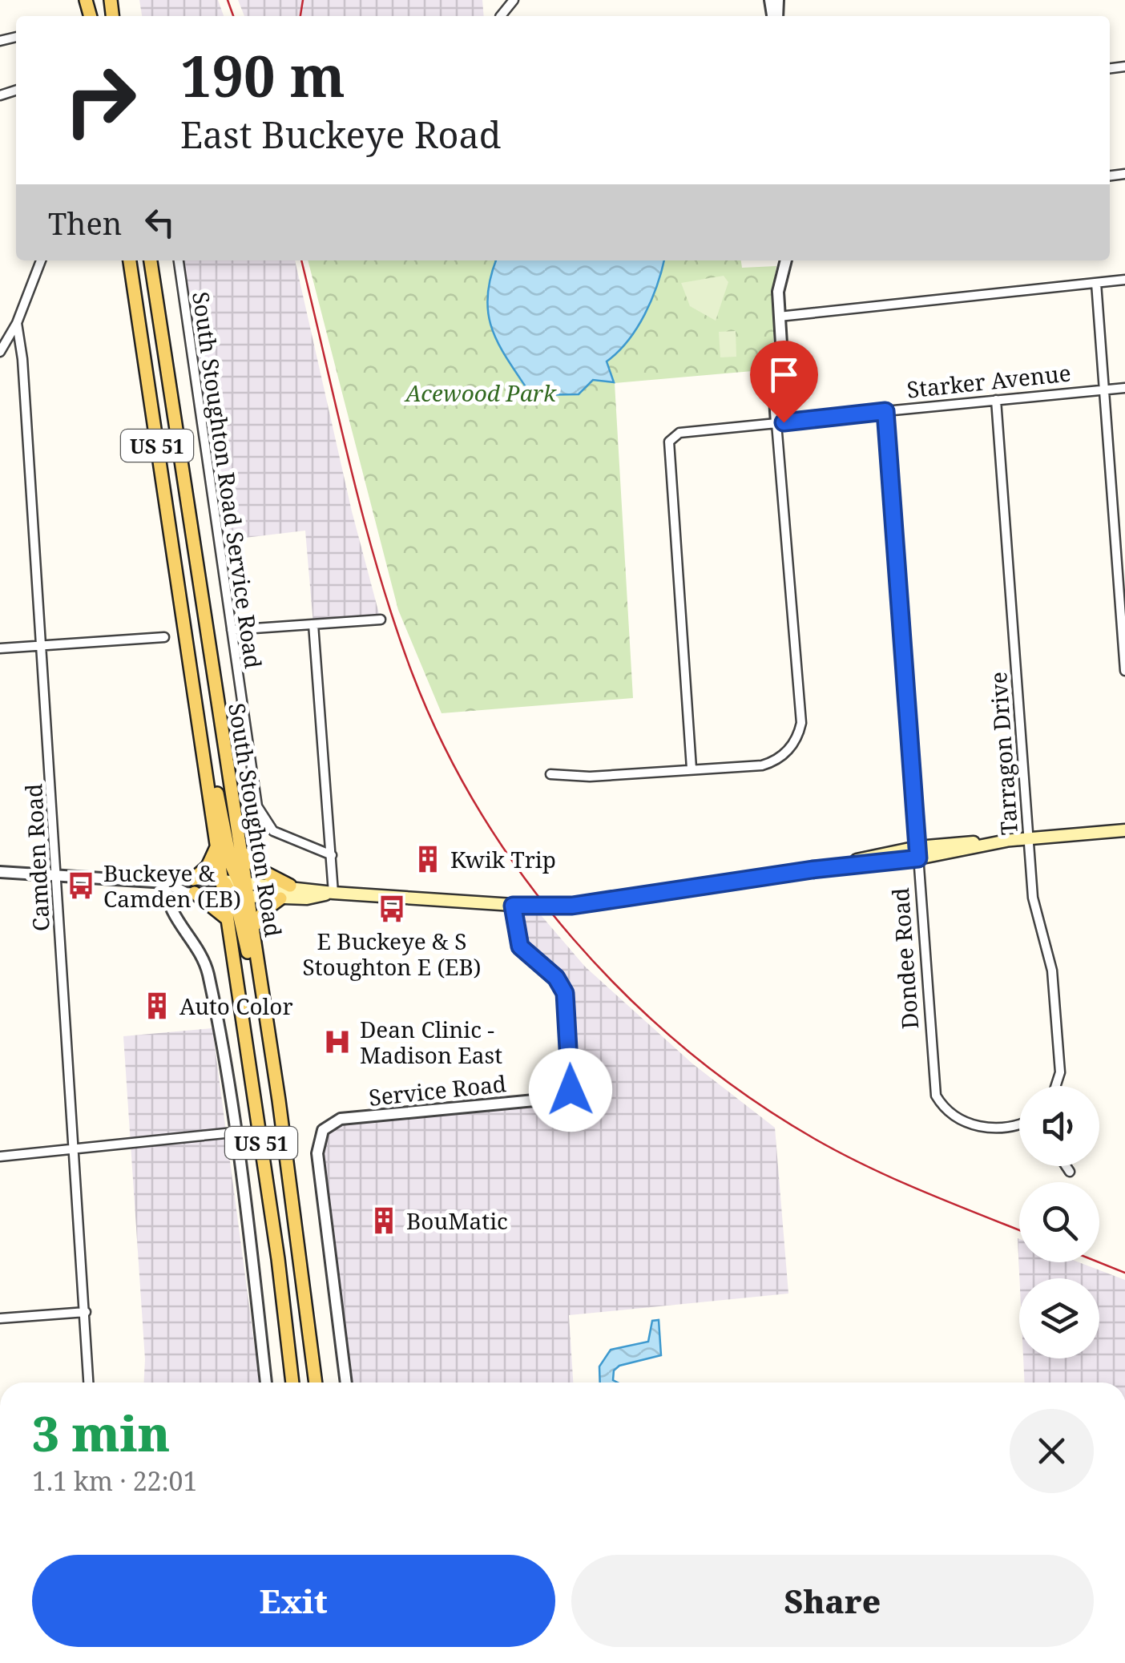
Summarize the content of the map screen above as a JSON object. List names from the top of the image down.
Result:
{
  "streets": {
    "main road": ["US 51", "South Stoughton Road"],
    "street": [
      "Starker Avenue",
      "South Stoughton Road Service Road",
      "Tarragon Drive",
      "Camden Road",
      "Dondee Road",
      "Service Road"
    ]
  },
  "crossings": [
    ["Starker Avenue", "Tarragon Drive"],
    ["Starker Avenue", "Dondee Road"]
  ],
  "parks": ["Acewood Park"],
  "places": {
    "building": ["Kwik Trip", "Auto Color", "BouMatic"],
    "bus stop": ["Buckeye & Camden (EB)", "E Buckeye & S Stoughton E (EB)"],
    "hospital": ["Dean Clinic - Madison East"]
  },
  "page": {
    "turn": ["190 m", "East Buckeye Road"],
    "then": "Then",
    "heading": ["3 min", "1.1 km · 22:01"],
    "buttons": ["Exit", "Share"]
  }
}
